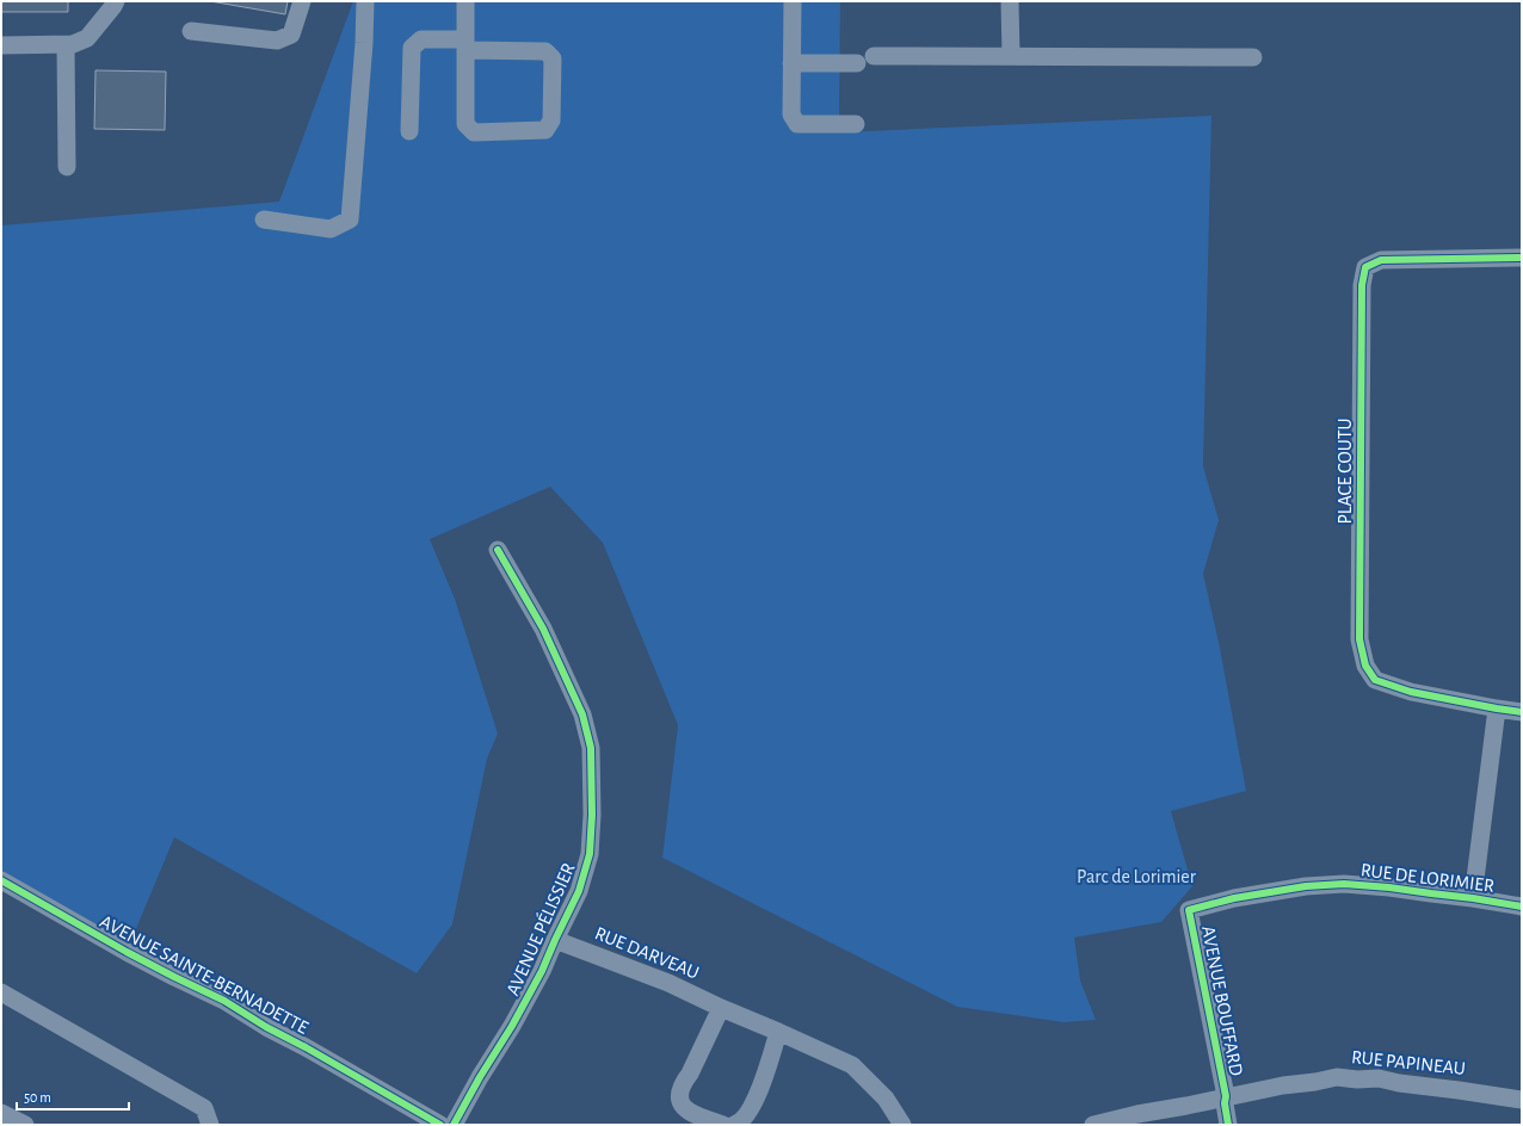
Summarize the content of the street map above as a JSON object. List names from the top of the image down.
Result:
{
  "streets": {
    "street": [
      "PLACE COUTU",
      "RUE DE LORIMIER",
      "AVENUE PÉLISSIER",
      "RUE DARVEAU",
      "AVENUE SAINTE-BERNADETTE",
      "AVENUE BOUFFARD",
      "RUE PAPINEAU"
    ]
  },
  "crossings": [
    ["RUE DE LORIMIER", "AVENUE BOUFFARD"],
    ["AVENUE PÉLISSIER", "RUE DARVEAU"],
    ["AVENUE BOUFFARD", "RUE PAPINEAU"]
  ],
  "parks": ["Parc de Lorimier"],
  "scale_bar": "50 m"
}
